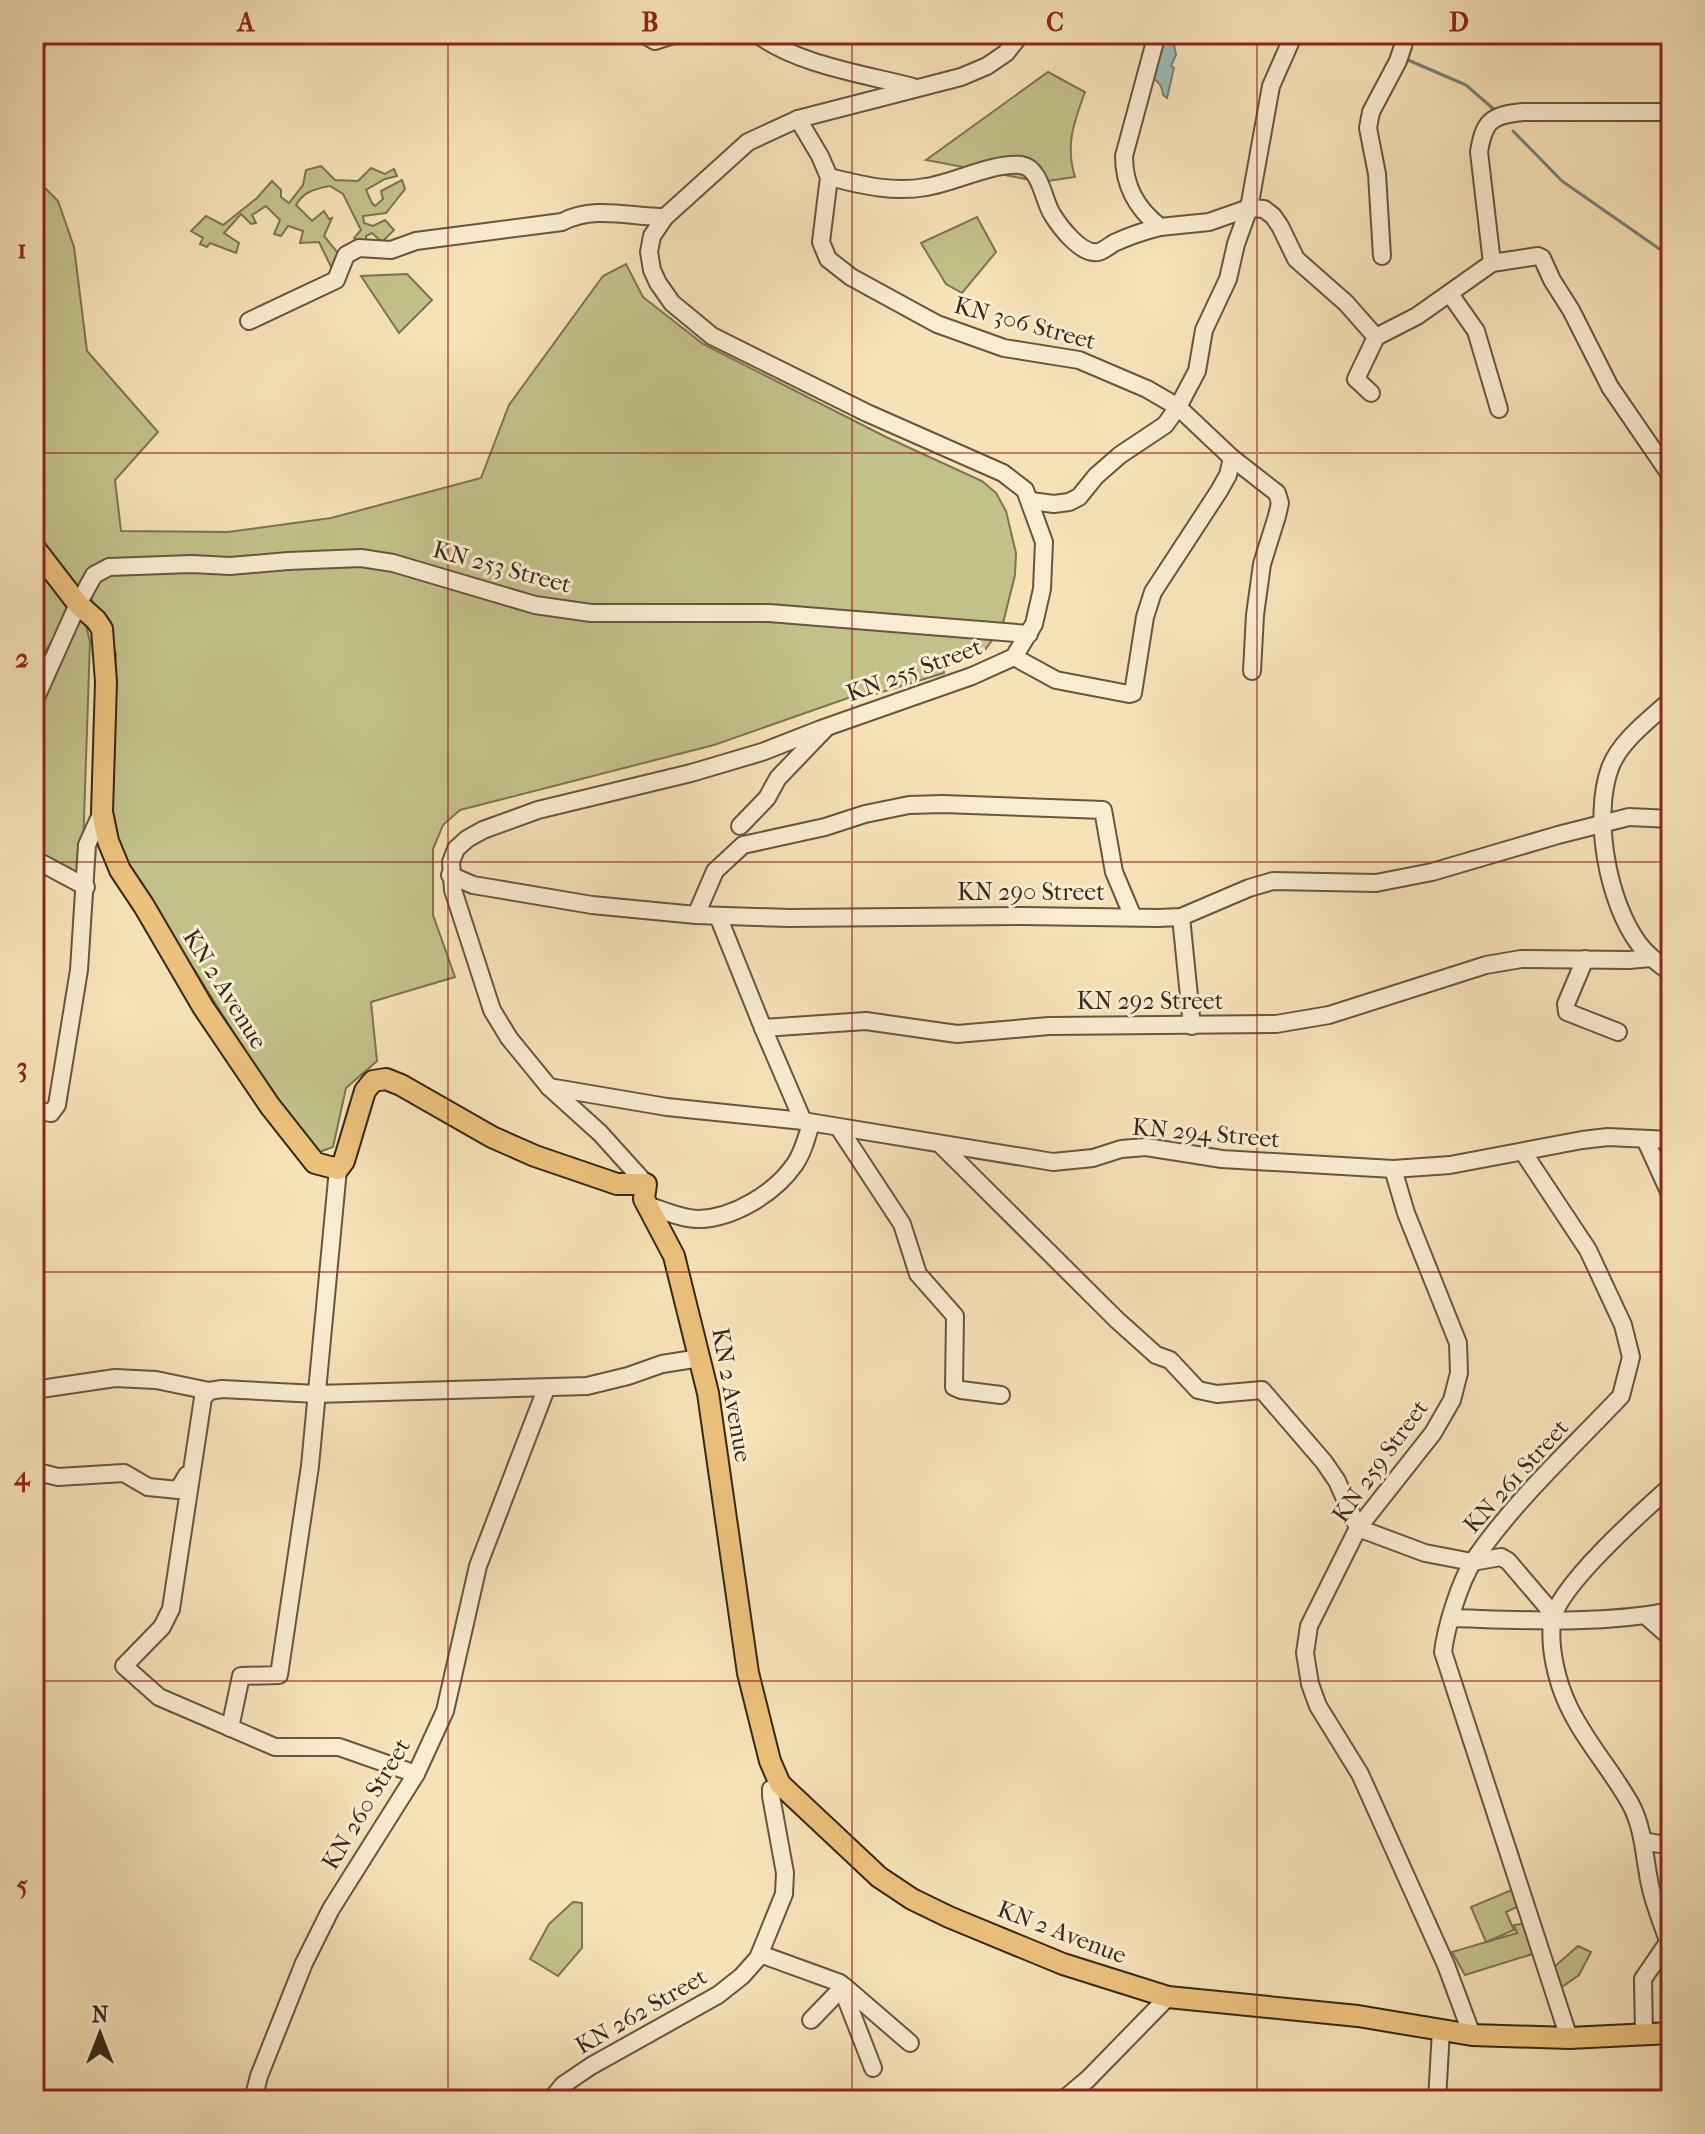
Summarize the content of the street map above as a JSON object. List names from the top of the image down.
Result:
{
  "streets": {
    "main road": ["KN 2 Avenue"],
    "street": [
      "KN 306 Street",
      "KN 253 Street",
      "KN 255 Street",
      "KN 290 Street",
      "KN 292 Street",
      "KN 294 Street",
      "KN 259 Street",
      "KN 261 Street",
      "KN 260 Street",
      "KN 262 Street"
    ]
  },
  "crossings": [
    ["KN 253 Street", "KN 255 Street"],
    ["KN 253 Street", "KN 2 Avenue"],
    ["KN 255 Street", "KN 290 Street"],
    ["KN 2 Avenue", "KN 259 Street"],
    ["KN 2 Avenue", "KN 261 Street"],
    ["KN 2 Avenue", "KN 262 Street"],
    ["KN 294 Street", "KN 259 Street"],
    ["KN 294 Street", "KN 261 Street"]
  ],
  "north": "top",
  "grid": {
    "columns": [
      "A",
      "B",
      "C",
      "D"
    ],
    "rows": [
      "1",
      "2",
      "3",
      "4",
      "5"
    ]
  }
}
